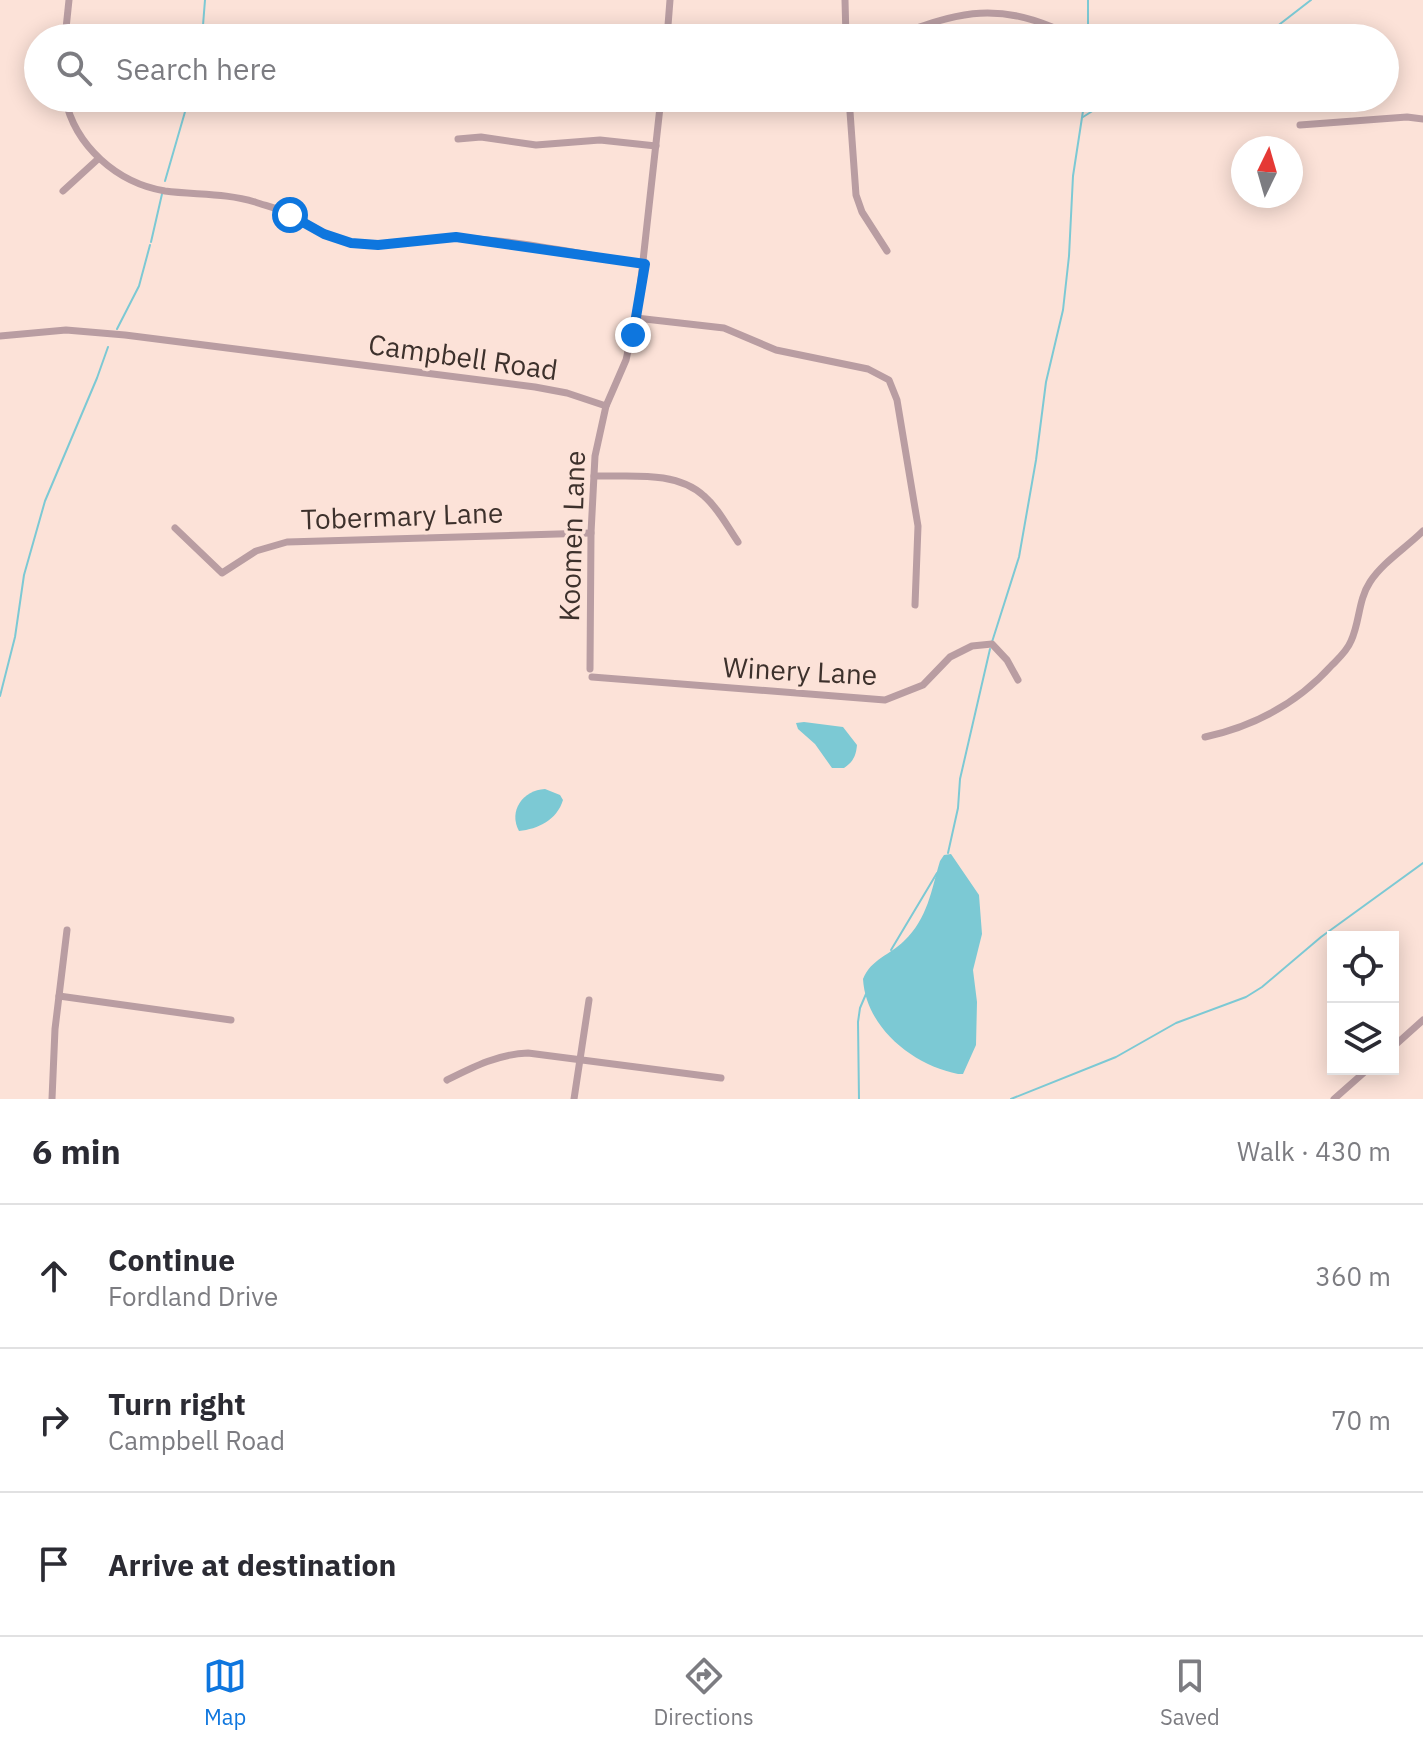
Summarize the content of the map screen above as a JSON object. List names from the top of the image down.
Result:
{
  "streets": {
    "street": [
      "Campbell Road",
      "Tobermary Lane",
      "Koomen Lane",
      "Winery Lane"
    ]
  },
  "crossings": [
    ["Campbell Road", "Koomen Lane"],
    ["Tobermary Lane", "Koomen Lane"],
    ["Koomen Lane", "Winery Lane"]
  ],
  "north": "top",
  "page": {
    "search": "Search here",
    "heading": ["6 min", "Walk · 430 m"],
    "list": [
      ["Continue", "Fordland Drive", "360 m"],
      ["Turn right", "Campbell Road", "70 m"],
      "Arrive at destination"
    ],
    "nav": ["Map", "Directions", "Saved"]
  }
}
